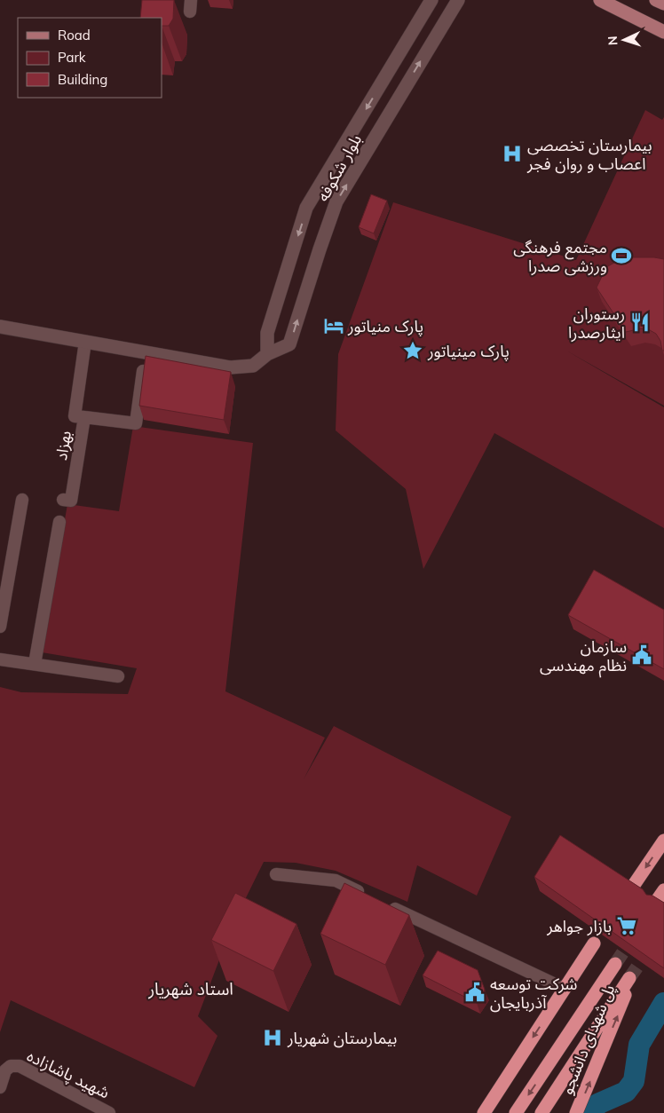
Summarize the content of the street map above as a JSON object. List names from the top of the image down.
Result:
{
  "streets": {
    "highway": ["پل شهدای دانشجو"],
    "main road": ["بلوار شکوفه"],
    "street": ["بهزاد", "شهید پاشازاده"]
  },
  "crossings": [
    ["بلوار شکوفه", "بهزاد"]
  ],
  "districts": ["استاد شهریار"],
  "places": {
    "hospital": ["بیمارستان تخصصی اعصاب و روان فجر", "بیمارستان شهریار"],
    "sports": ["مجتمع فرهنگی ورزشی صدرا"],
    "restaurant": ["رستوران ایثارصدرا"],
    "hotel": ["پارک منیاتور"],
    "place": ["پارک مینیاتور"],
    "public building": ["سازمان نظام مهندسی", "شرکت توسعه آذربایجان"],
    "supermarket": ["بازار جواهر"]
  },
  "legend": ["Road", "Park", "Building"],
  "north": "left"
}
